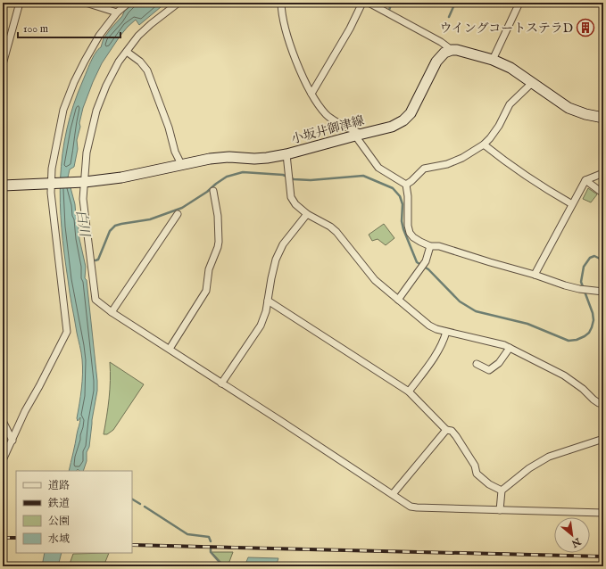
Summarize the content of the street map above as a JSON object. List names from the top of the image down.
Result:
{
  "streets": {
    "main road": ["小坂井御津線"]
  },
  "water": ["白川"],
  "places": {
    "building": ["ウイングコートステラD"]
  },
  "legend": [
    "道路",
    "鉄道",
    "公園",
    "水域"
  ],
  "scale_bar": "100 m",
  "north": "bottom right"
}
